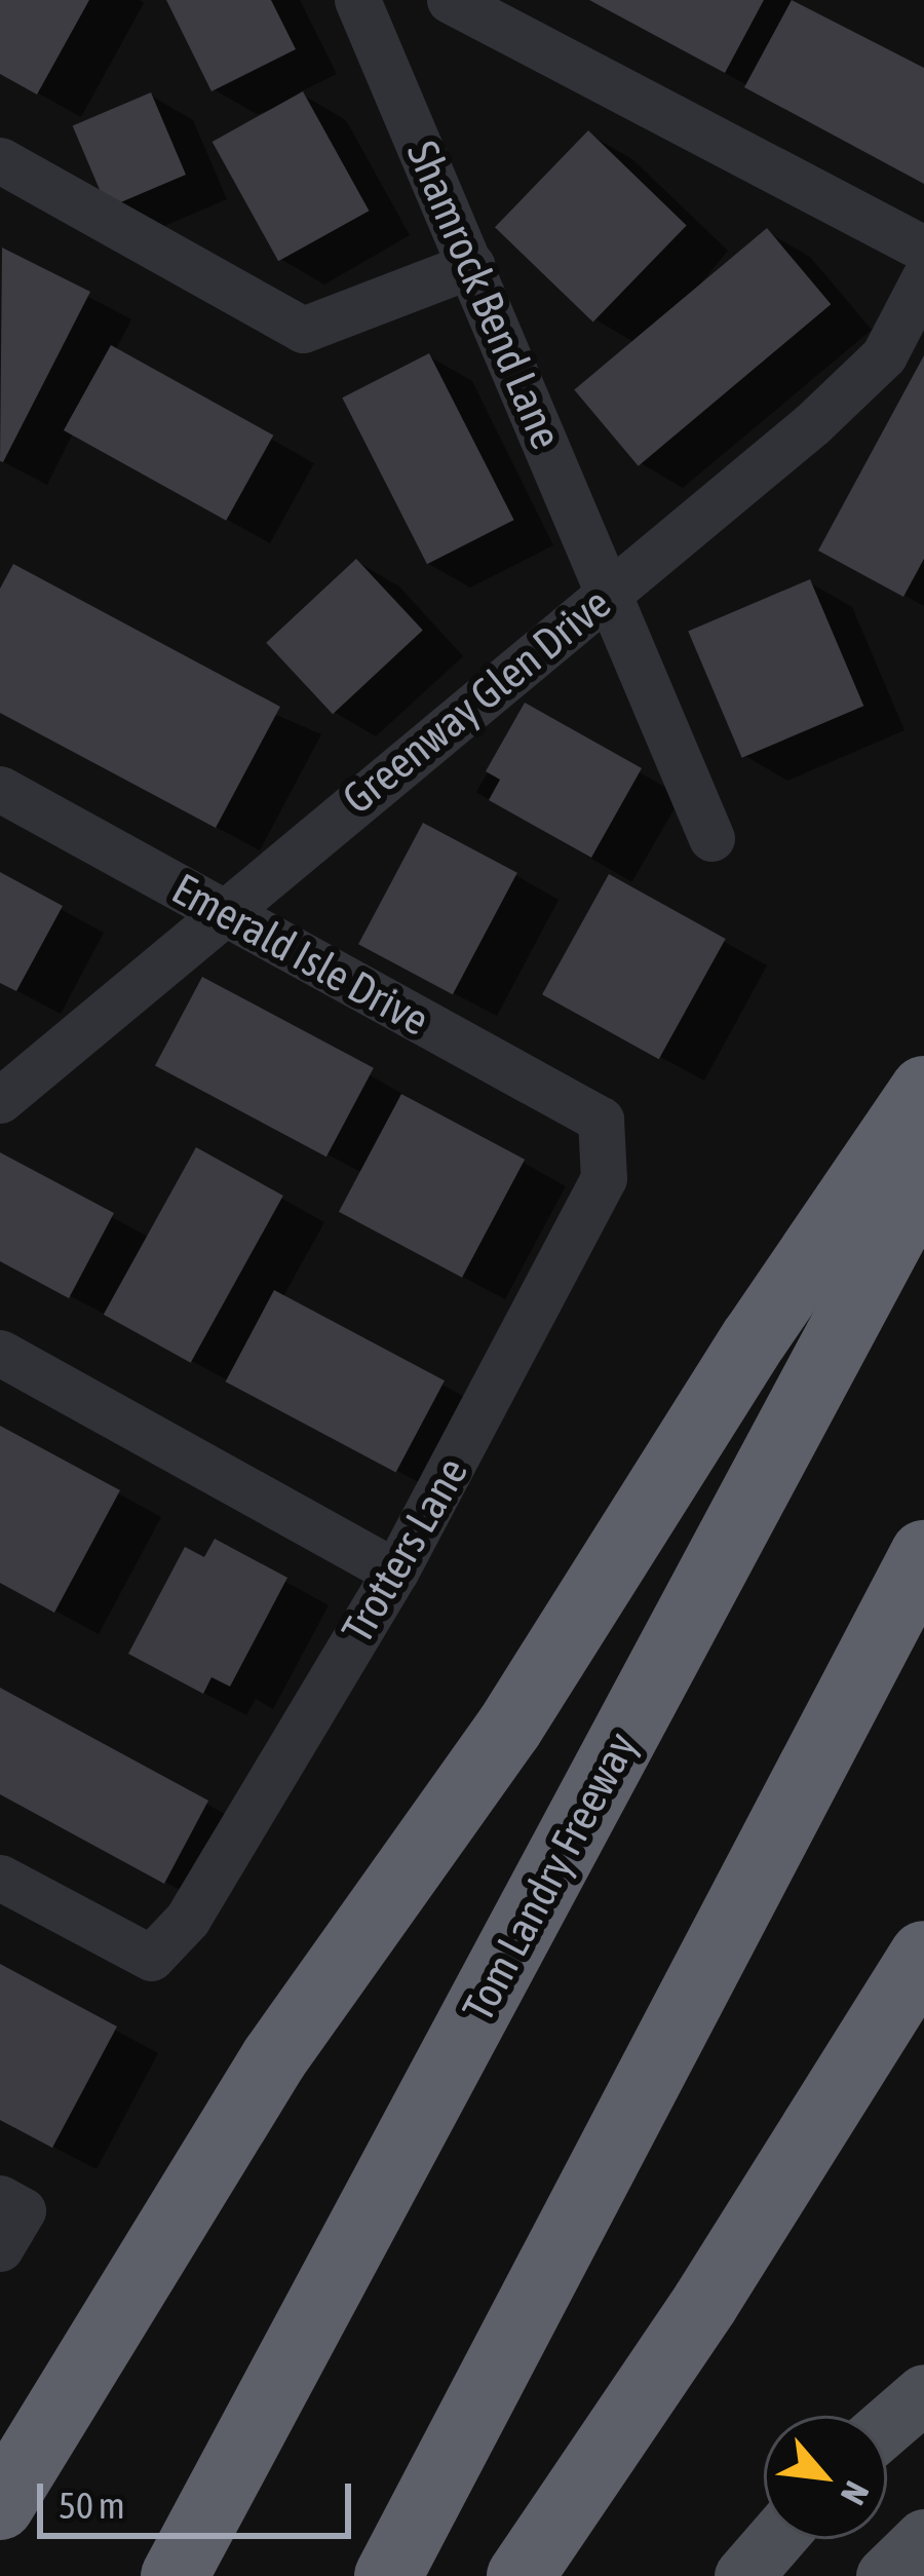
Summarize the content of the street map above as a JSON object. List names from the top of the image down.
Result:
{
  "streets": {
    "highway": ["Tom Landry Freeway"],
    "lane": [
      "Shamrock Bend Lane",
      "Greenway Glen Drive",
      "Emerald Isle Drive",
      "Trotters Lane"
    ]
  },
  "crossings": [
    ["Shamrock Bend Lane", "Greenway Glen Drive"],
    ["Greenway Glen Drive", "Emerald Isle Drive"],
    ["Emerald Isle Drive", "Trotters Lane"]
  ],
  "scale_bar": "50 m",
  "north": "bottom right"
}
